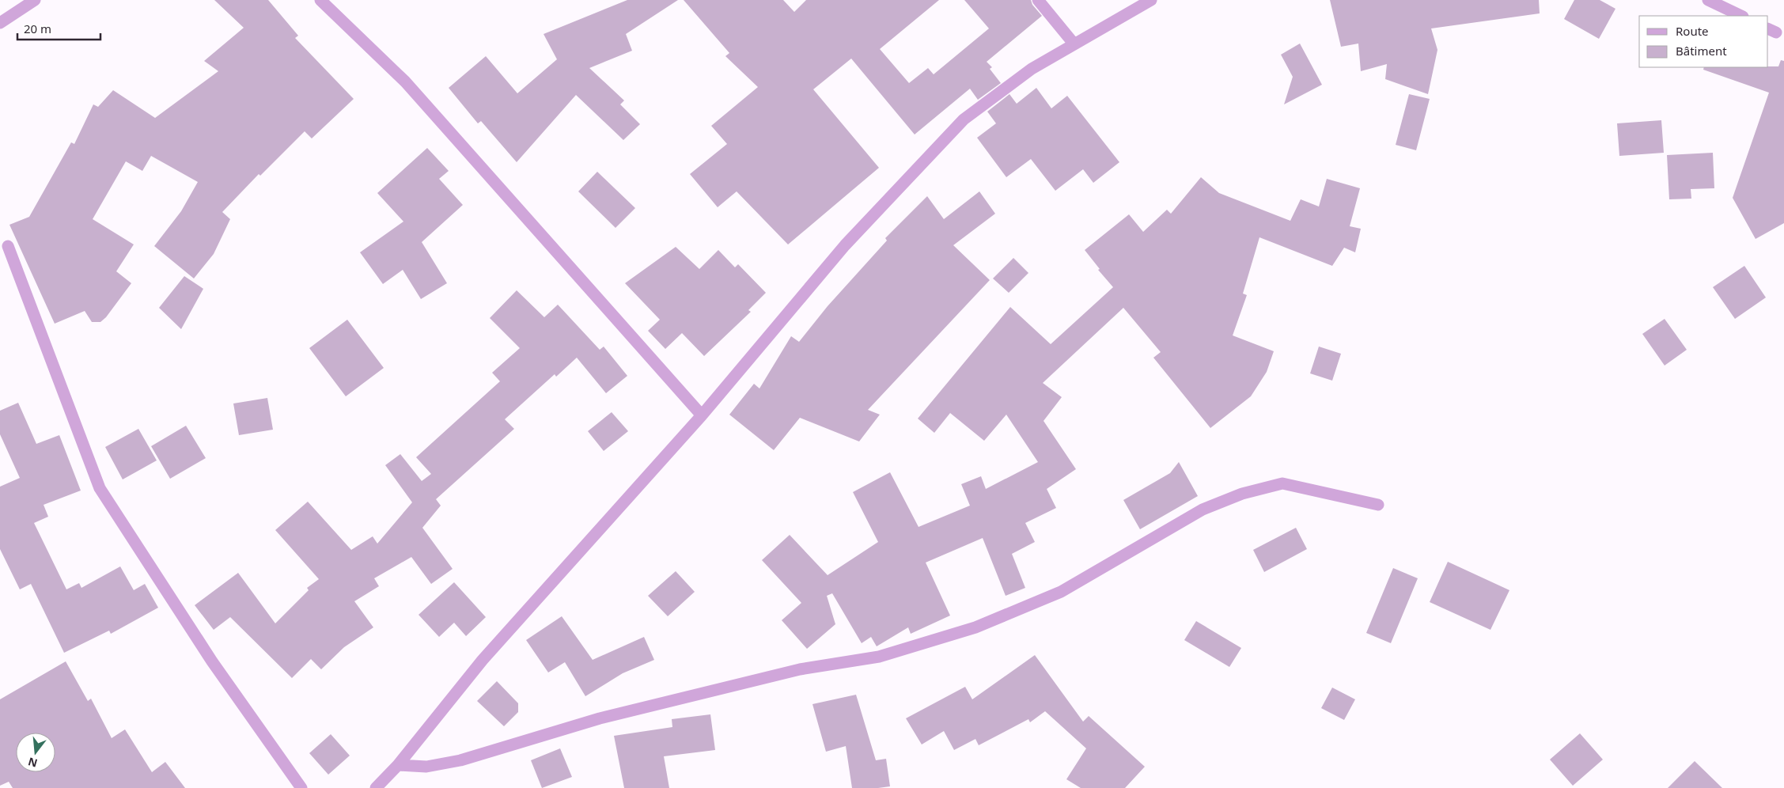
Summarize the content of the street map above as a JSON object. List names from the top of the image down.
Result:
{
  "legend": ["Route", "Bâtiment"],
  "scale_bar": "20 m",
  "north": "bottom"
}
